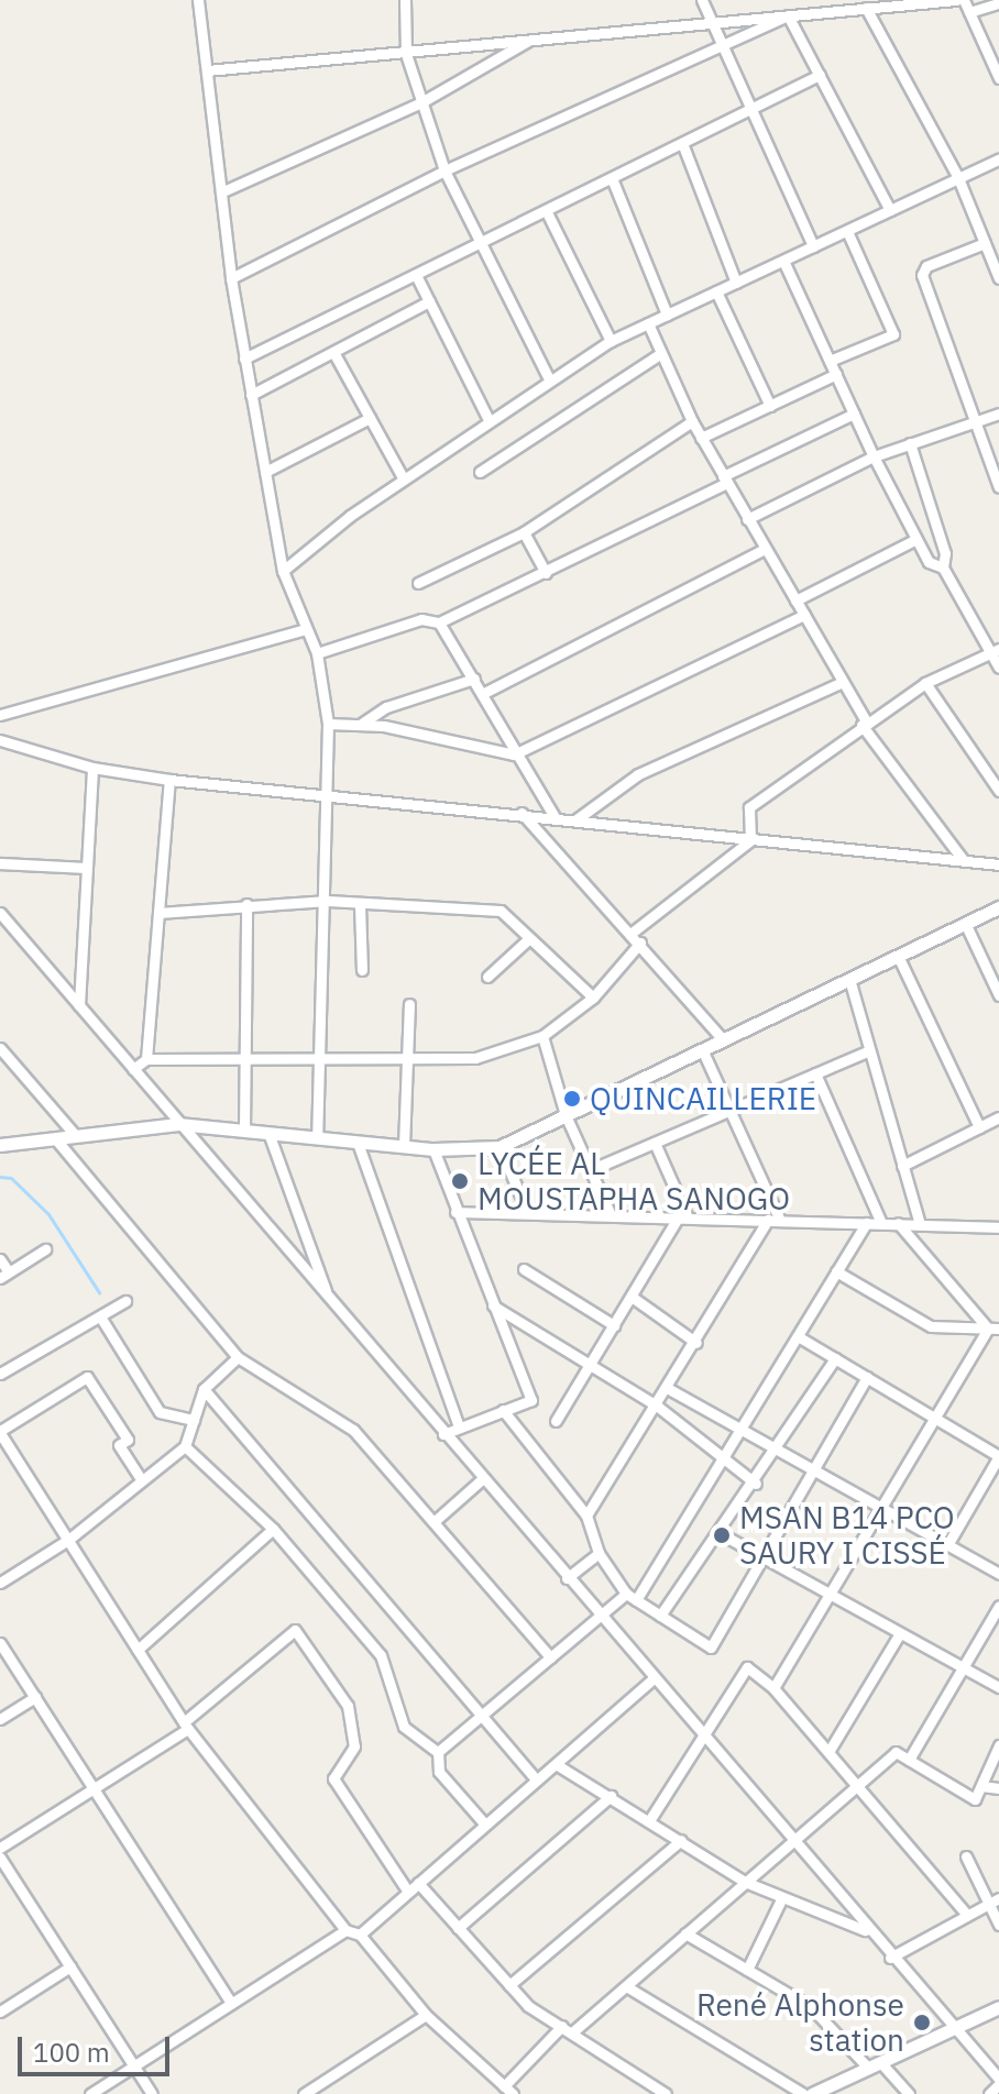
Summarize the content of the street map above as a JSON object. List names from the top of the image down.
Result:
{
  "places": [
    "QUINCAILLERIE",
    "LYCÉE AL MOUSTAPHA SANOGO",
    "MSAN B14 PCO SAURY I CISSÉ",
    "René Alphonse station"
  ],
  "scale_bar": "100 m"
}
